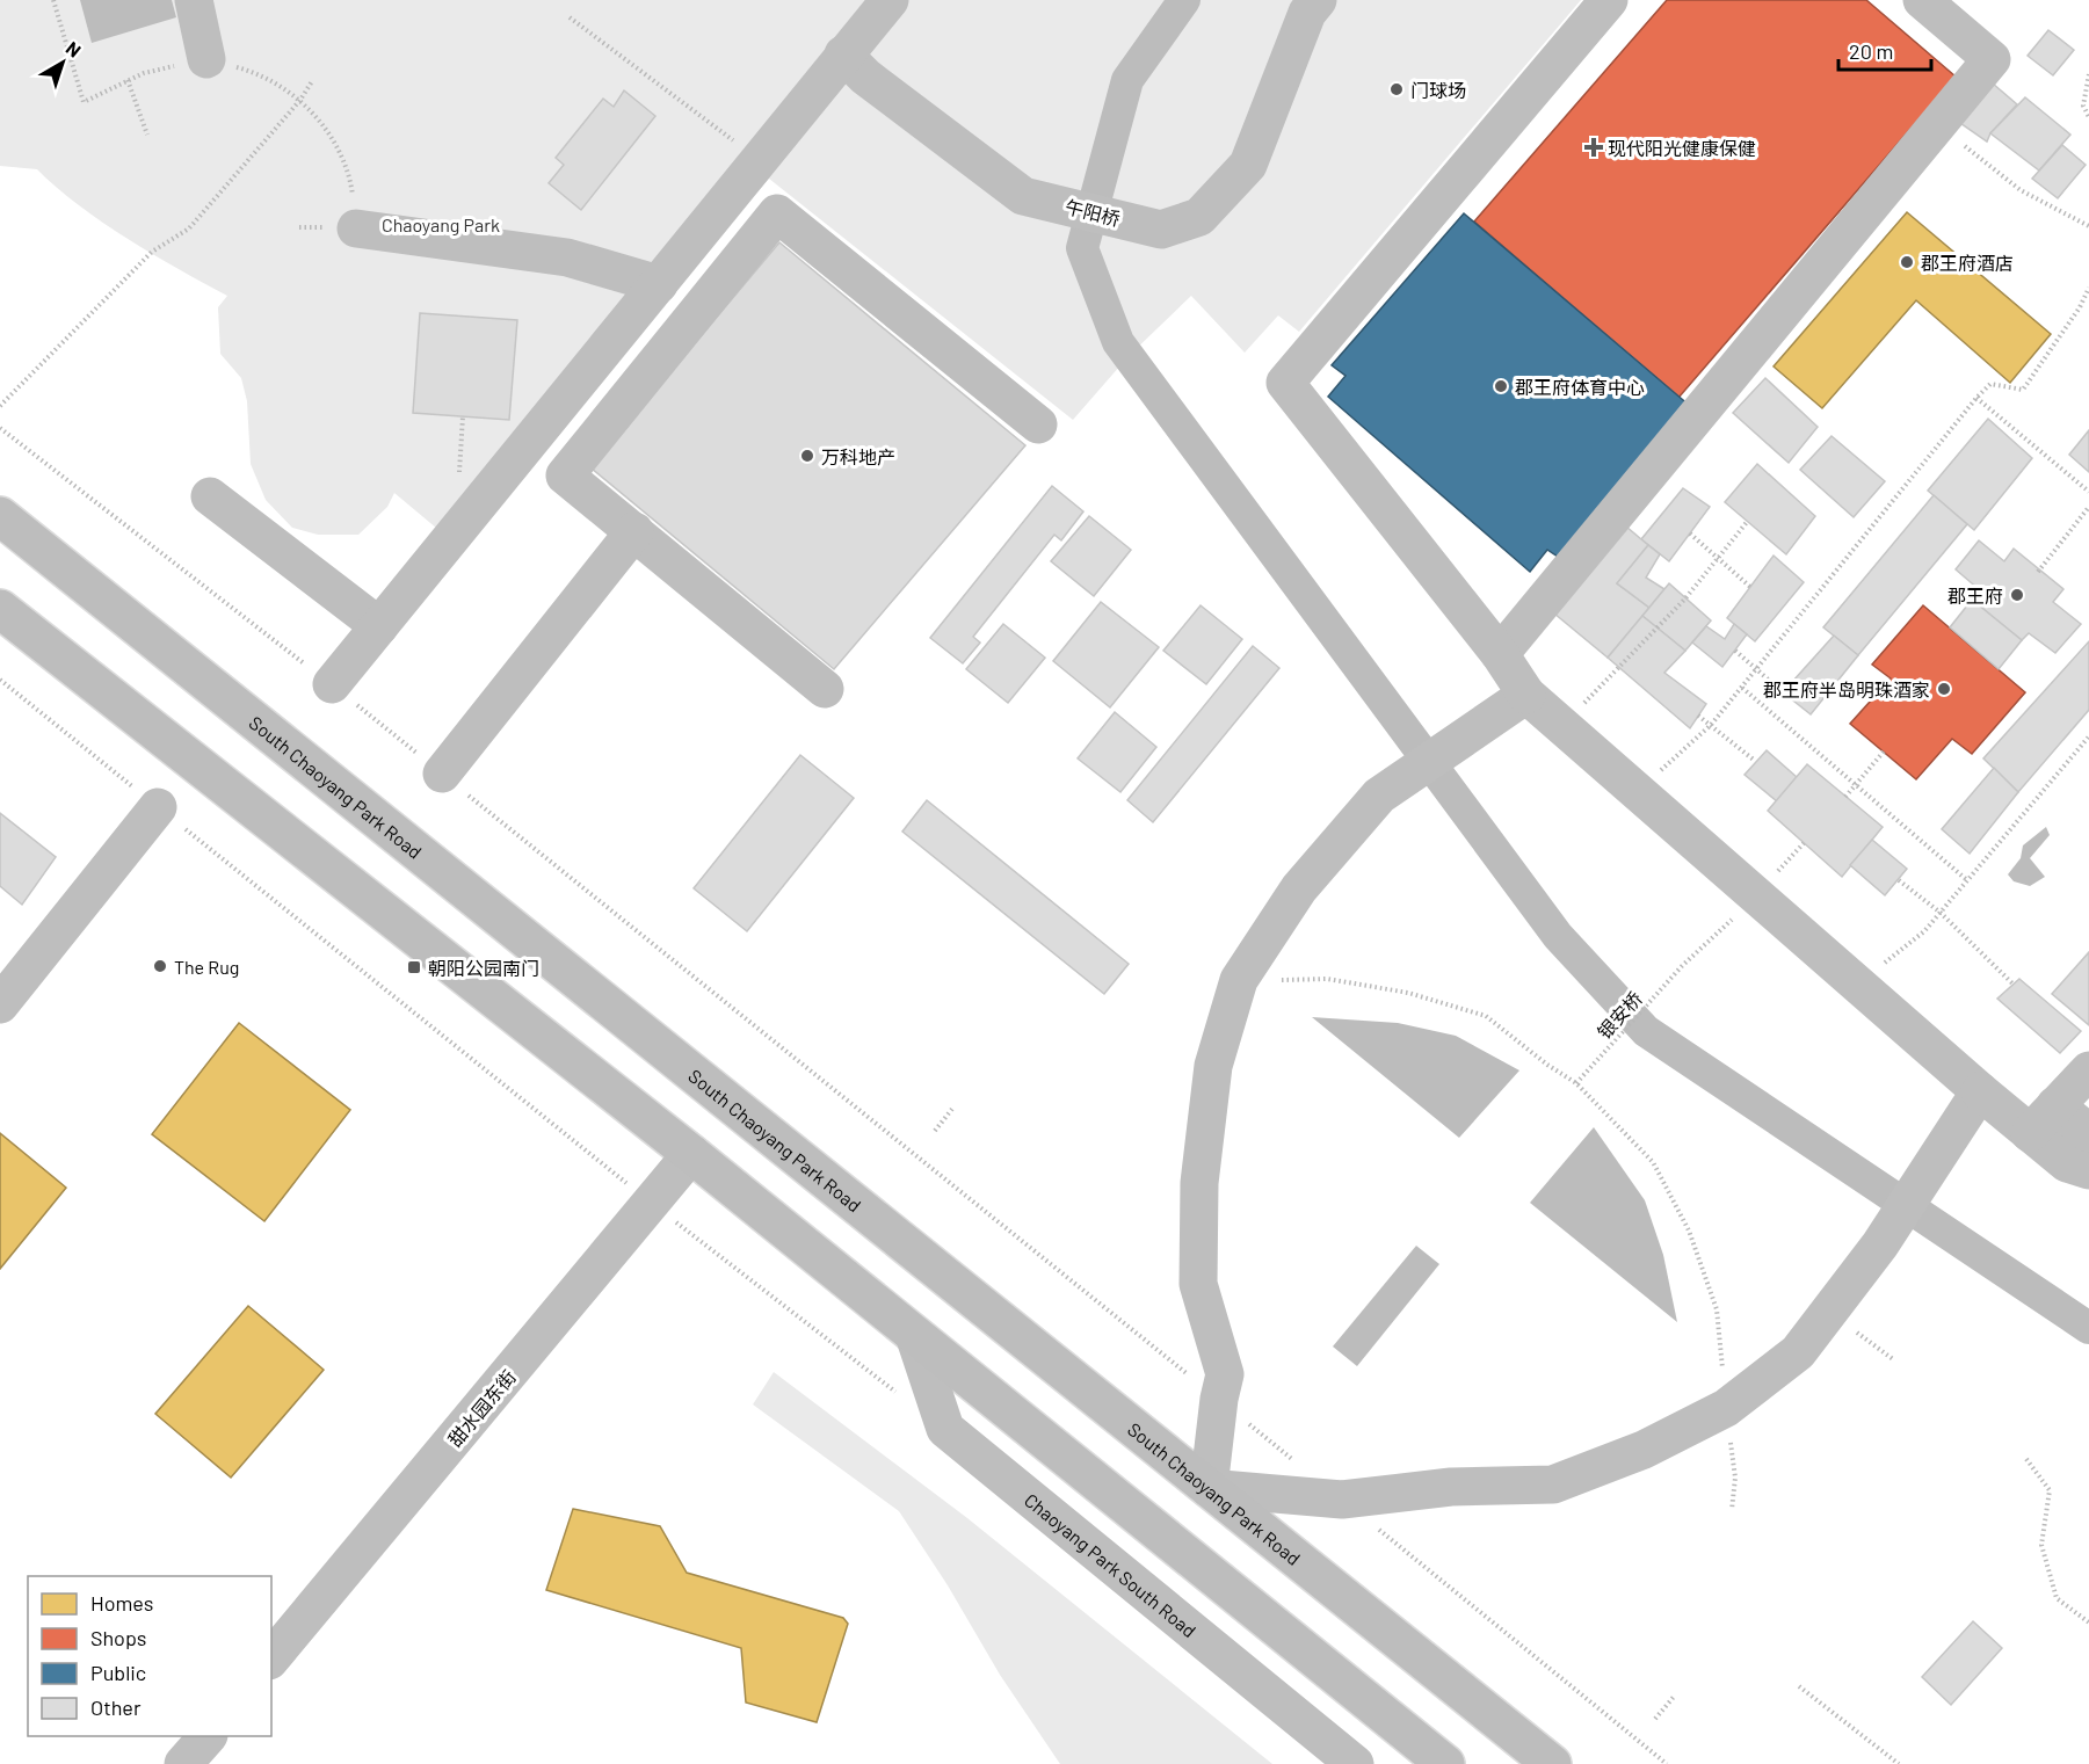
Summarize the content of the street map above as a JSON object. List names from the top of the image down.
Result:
{
  "streets": {
    "main road": ["South Chaoyang Park Road"],
    "street": ["午阳桥", "甜水园东街", "Chaoyang Park South Road"],
    "path": ["银安桥"]
  },
  "parks": ["Chaoyang Park"],
  "places": {
    "other": [
      "门球场",
      "郡王府酒店",
      "郡王府体育中心",
      "万科地产",
      "郡王府",
      "郡王府半岛明珠酒家",
      "The Rug"
    ],
    "health": ["现代阳光健康保健"],
    "transit": ["朝阳公园南门"]
  },
  "legend": [
    "Homes",
    "Shops",
    "Public",
    "Other"
  ],
  "scale_bar": "20 m",
  "north": "top right"
}
